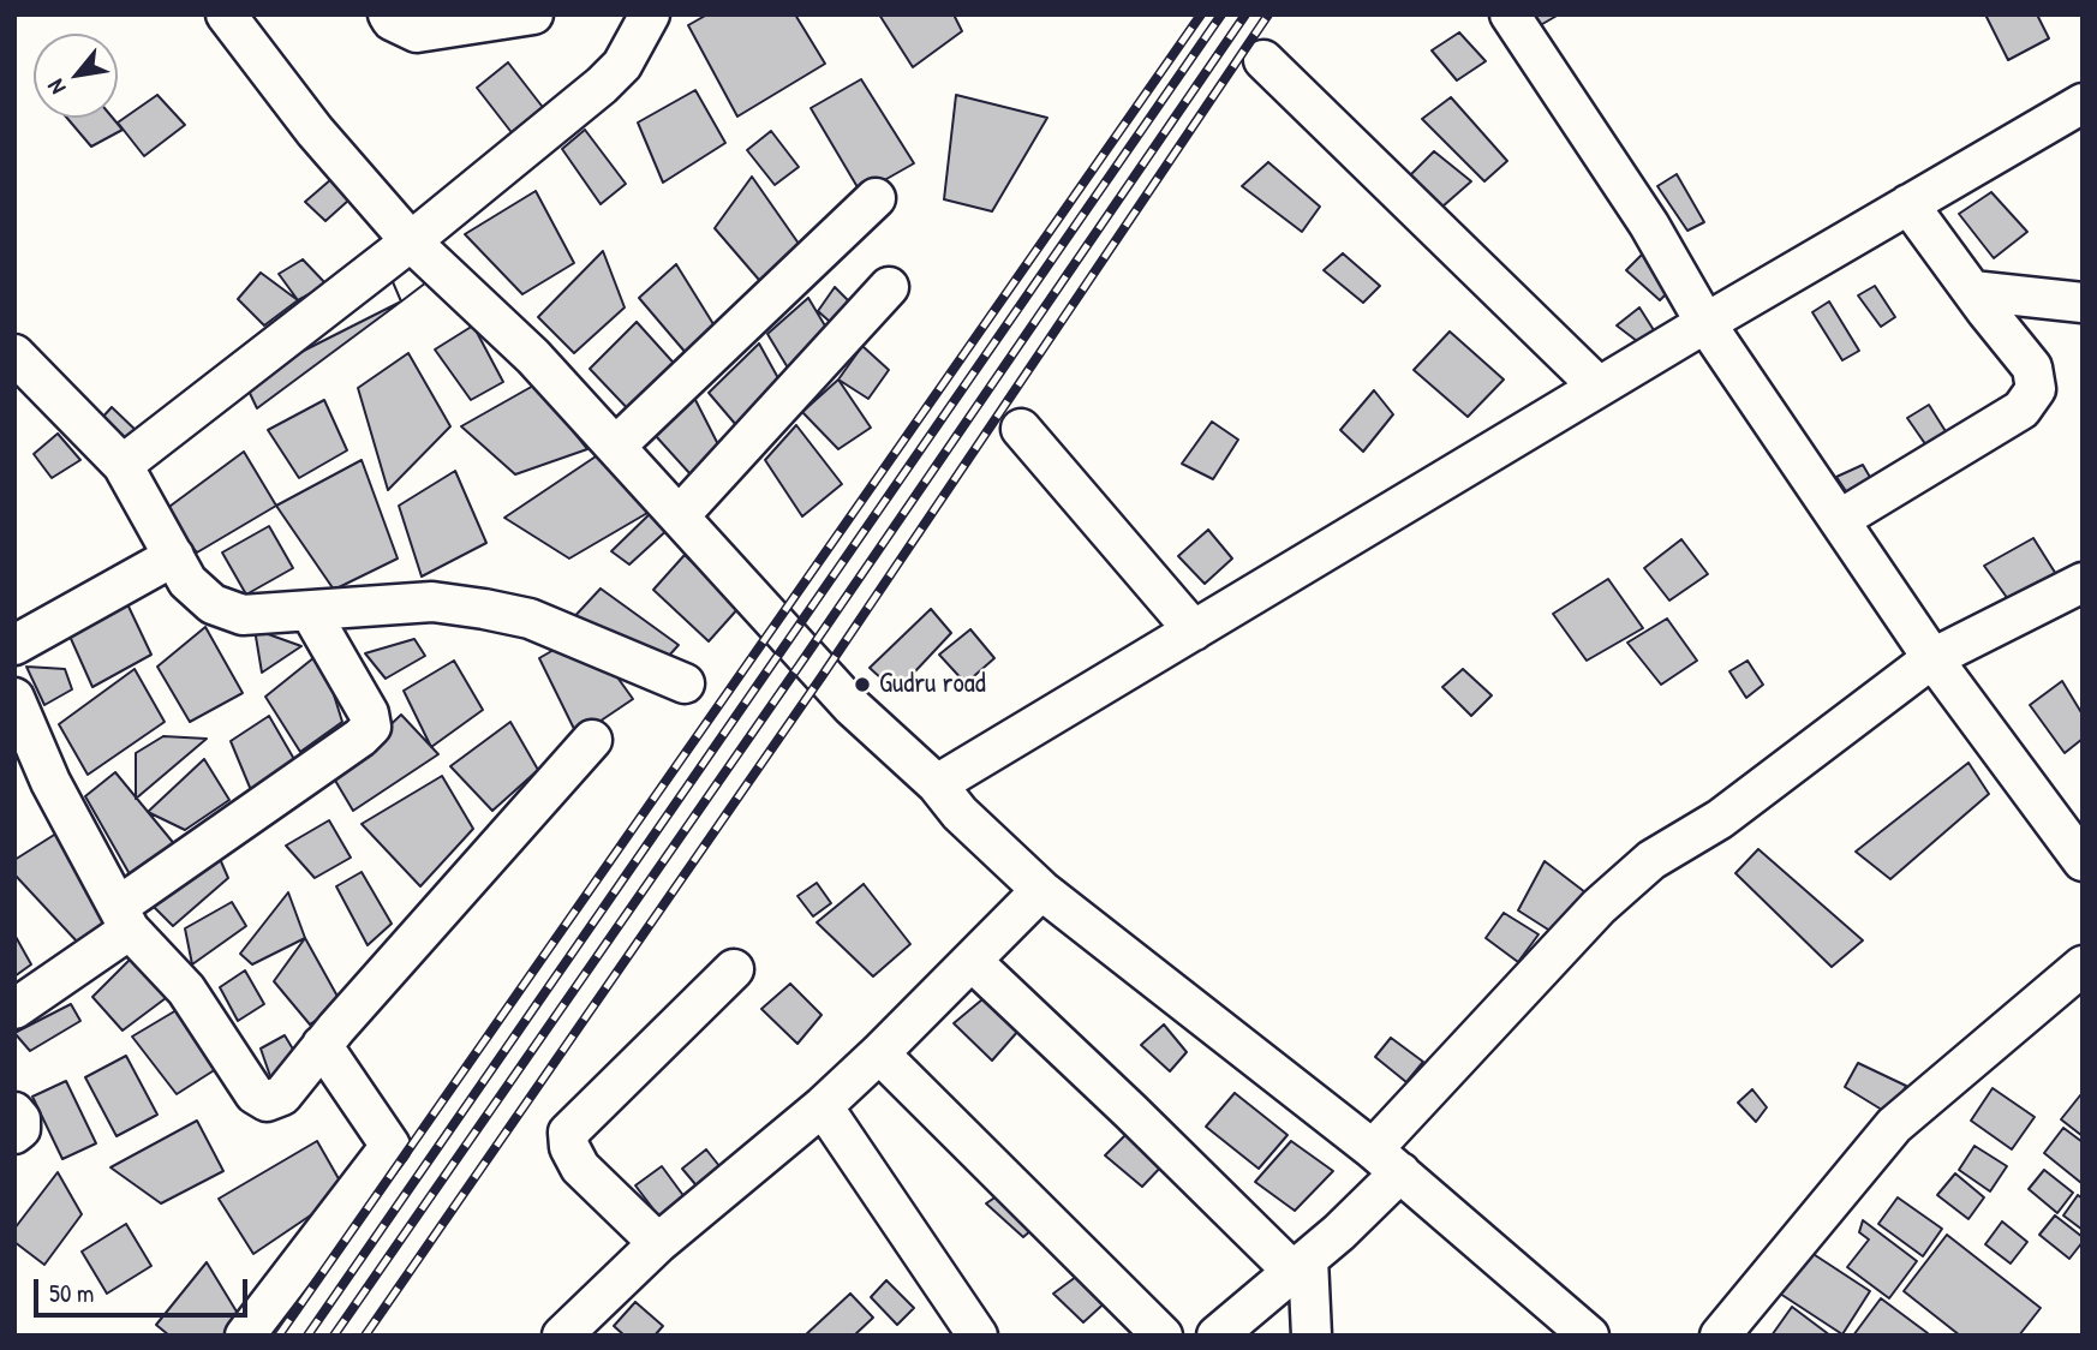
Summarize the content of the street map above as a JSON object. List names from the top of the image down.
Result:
{
  "places": ["Gudru road"],
  "scale_bar": "50 m",
  "north": "bottom left"
}
